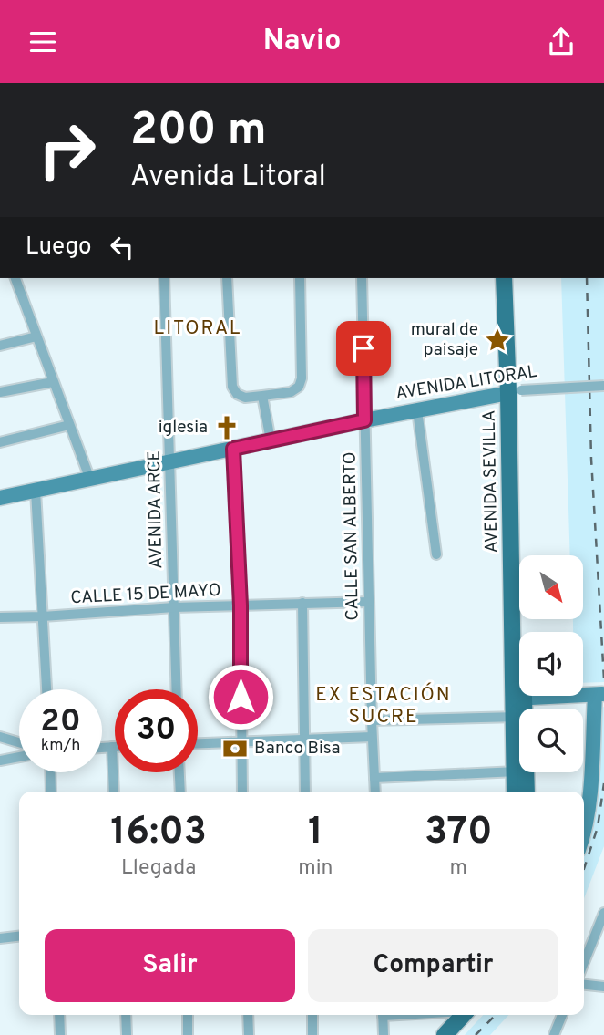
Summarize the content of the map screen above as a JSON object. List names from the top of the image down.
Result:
{
  "streets": {
    "main road": ["AVENIDA LITORAL", "AVENIDA SEVILLA"],
    "street": ["AVENIDA ARCE", "CALLE SAN ALBERTO", "CALLE 15 DE MAYO"]
  },
  "crossings": [
    ["AVENIDA LITORAL", "AVENIDA SEVILLA"],
    ["AVENIDA LITORAL", "AVENIDA ARCE"],
    ["AVENIDA LITORAL", "CALLE SAN ALBERTO"],
    ["AVENIDA ARCE", "CALLE 15 DE MAYO"],
    ["CALLE SAN ALBERTO", "CALLE 15 DE MAYO"]
  ],
  "districts": ["LITORAL", "EX ESTACIÓN SUCRE"],
  "places": {
    "place": ["mural de paisaje"],
    "church": ["iglesia"],
    "bank": ["Banco Bisa"]
  },
  "north": "bottom right",
  "page": {
    "header": "Navio",
    "turn": ["200 m", "Avenida Litoral"],
    "then": "Luego",
    "speed": "20 km/h",
    "limit": "30",
    "eta": [
      "16:03",
      "Llegada",
      "1",
      "min",
      "370",
      "m"
    ],
    "buttons": ["Salir", "Compartir"]
  }
}
